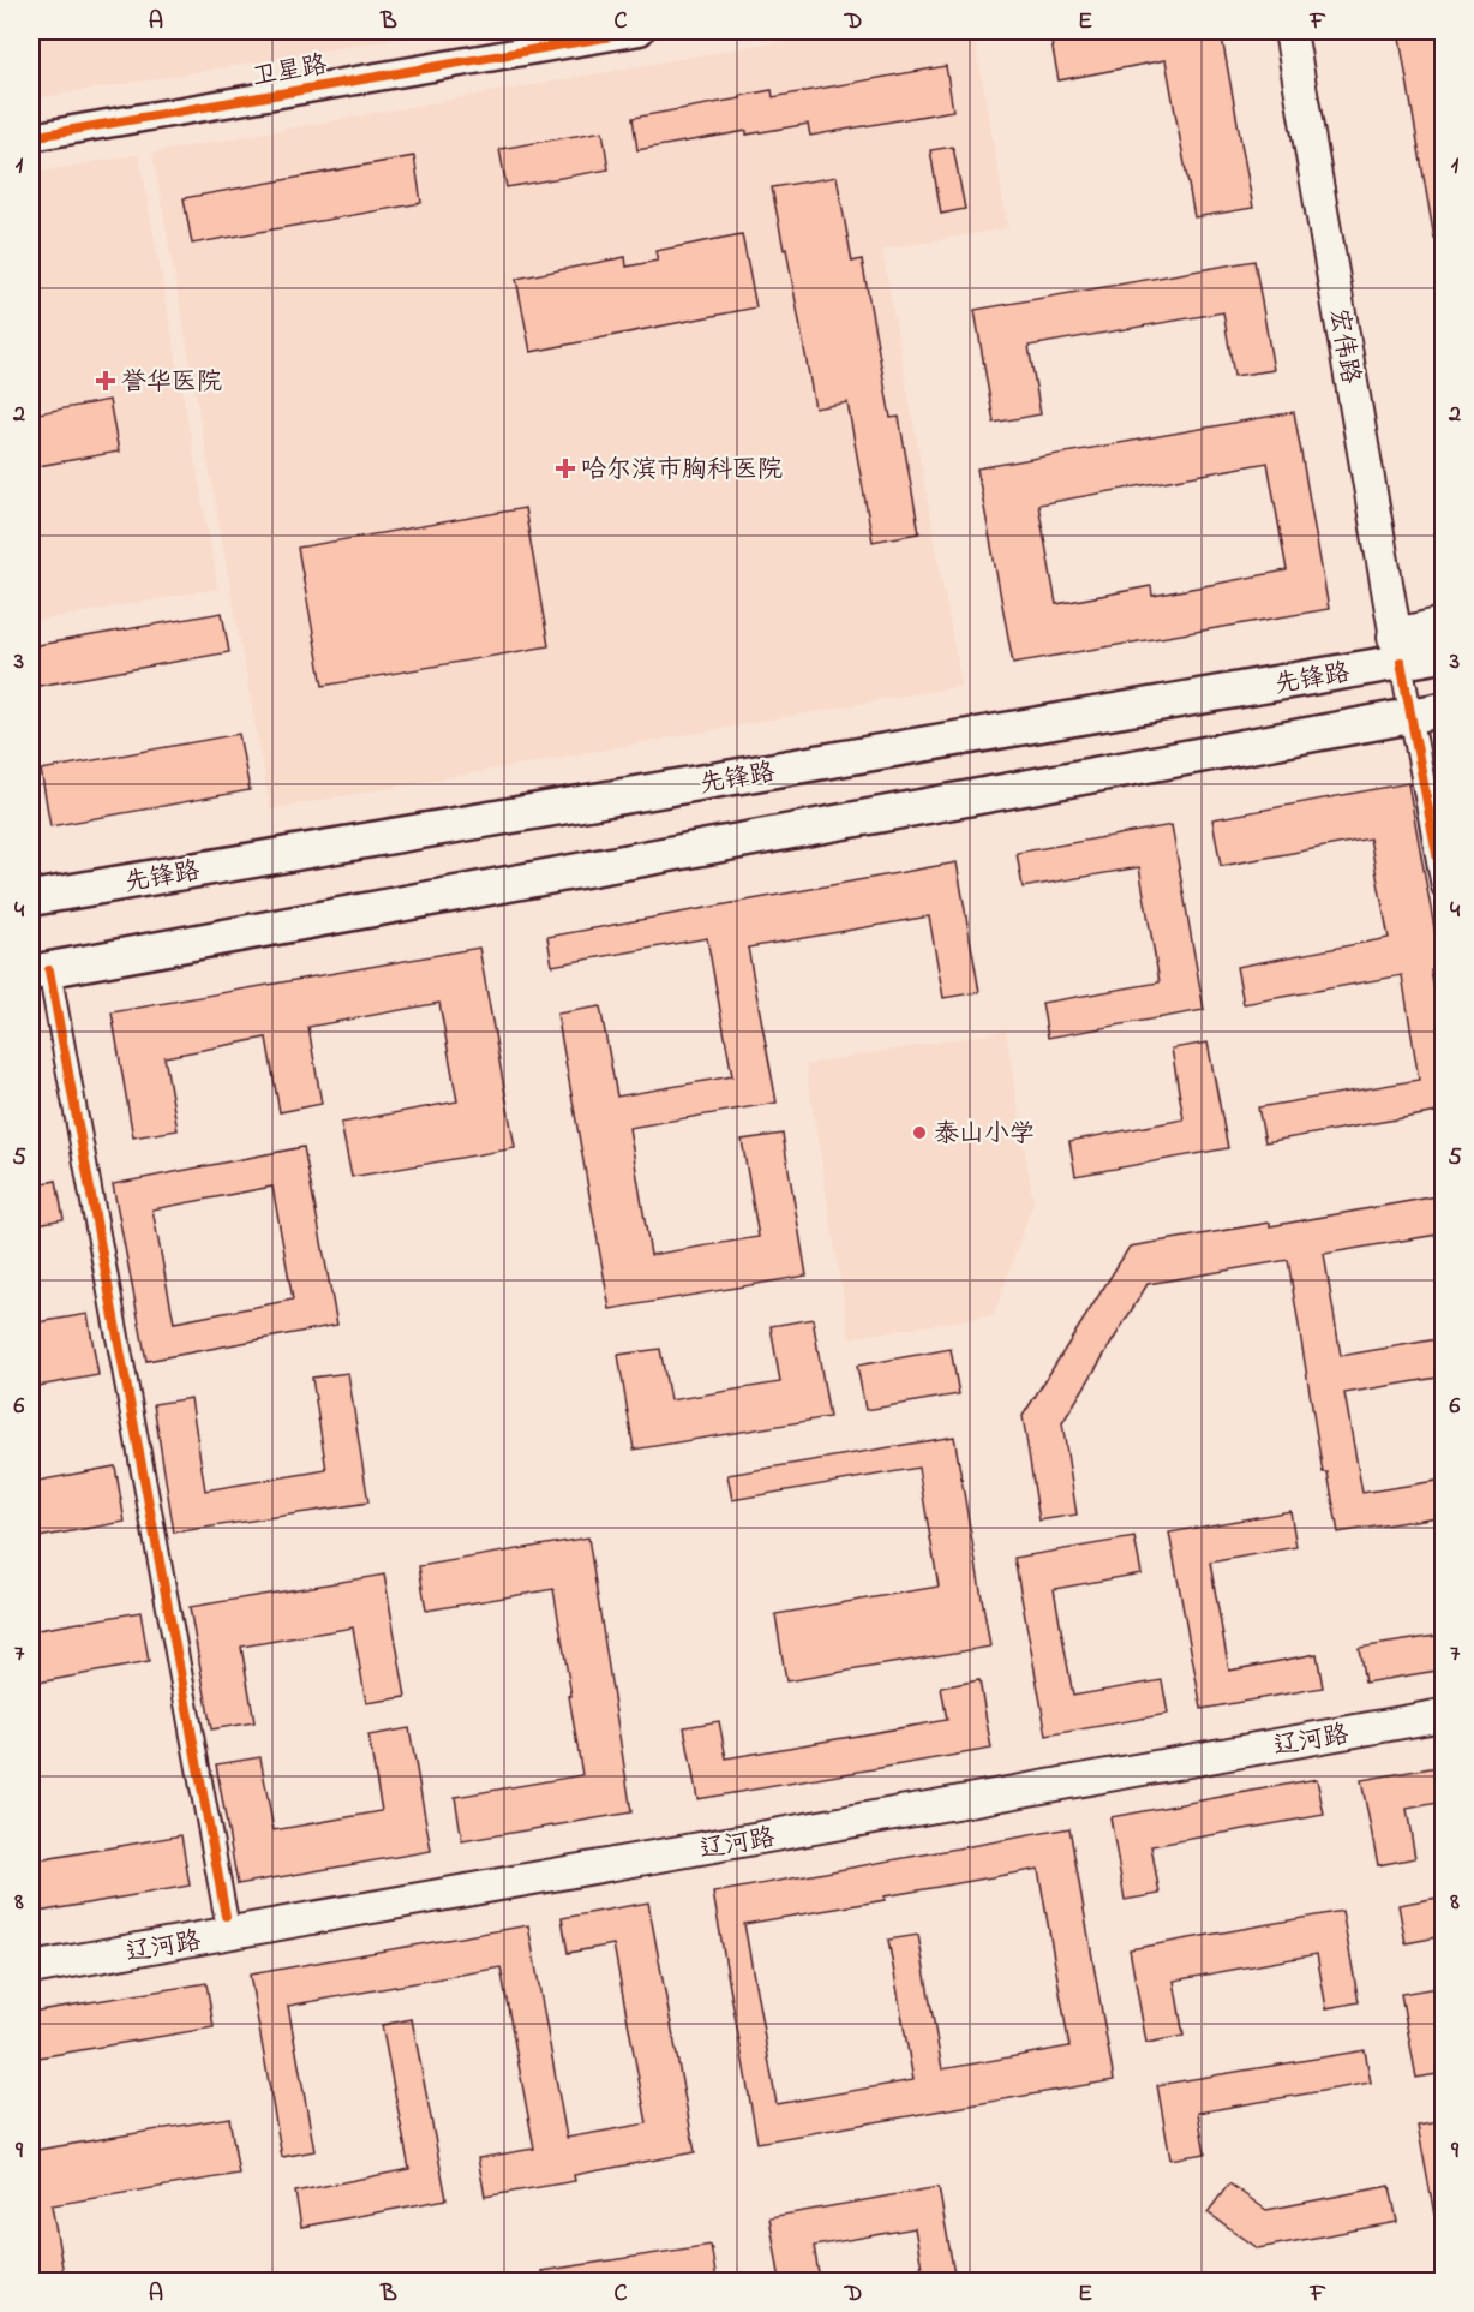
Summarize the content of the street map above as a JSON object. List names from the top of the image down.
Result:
{
  "streets": {
    "main road": ["宏伟路", "先锋路", "辽河路"],
    "street": ["卫星路"]
  },
  "crossings": [
    ["宏伟路", "先锋路"]
  ],
  "places": {
    "health": ["誉华医院", "哈尔滨市胸科医院"],
    "other": ["泰山小学"]
  },
  "grid": {
    "columns": [
      "A",
      "B",
      "C",
      "D",
      "E",
      "F"
    ],
    "rows": [
      "1",
      "2",
      "3",
      "4",
      "5",
      "6",
      "7",
      "8",
      "9"
    ]
  }
}
